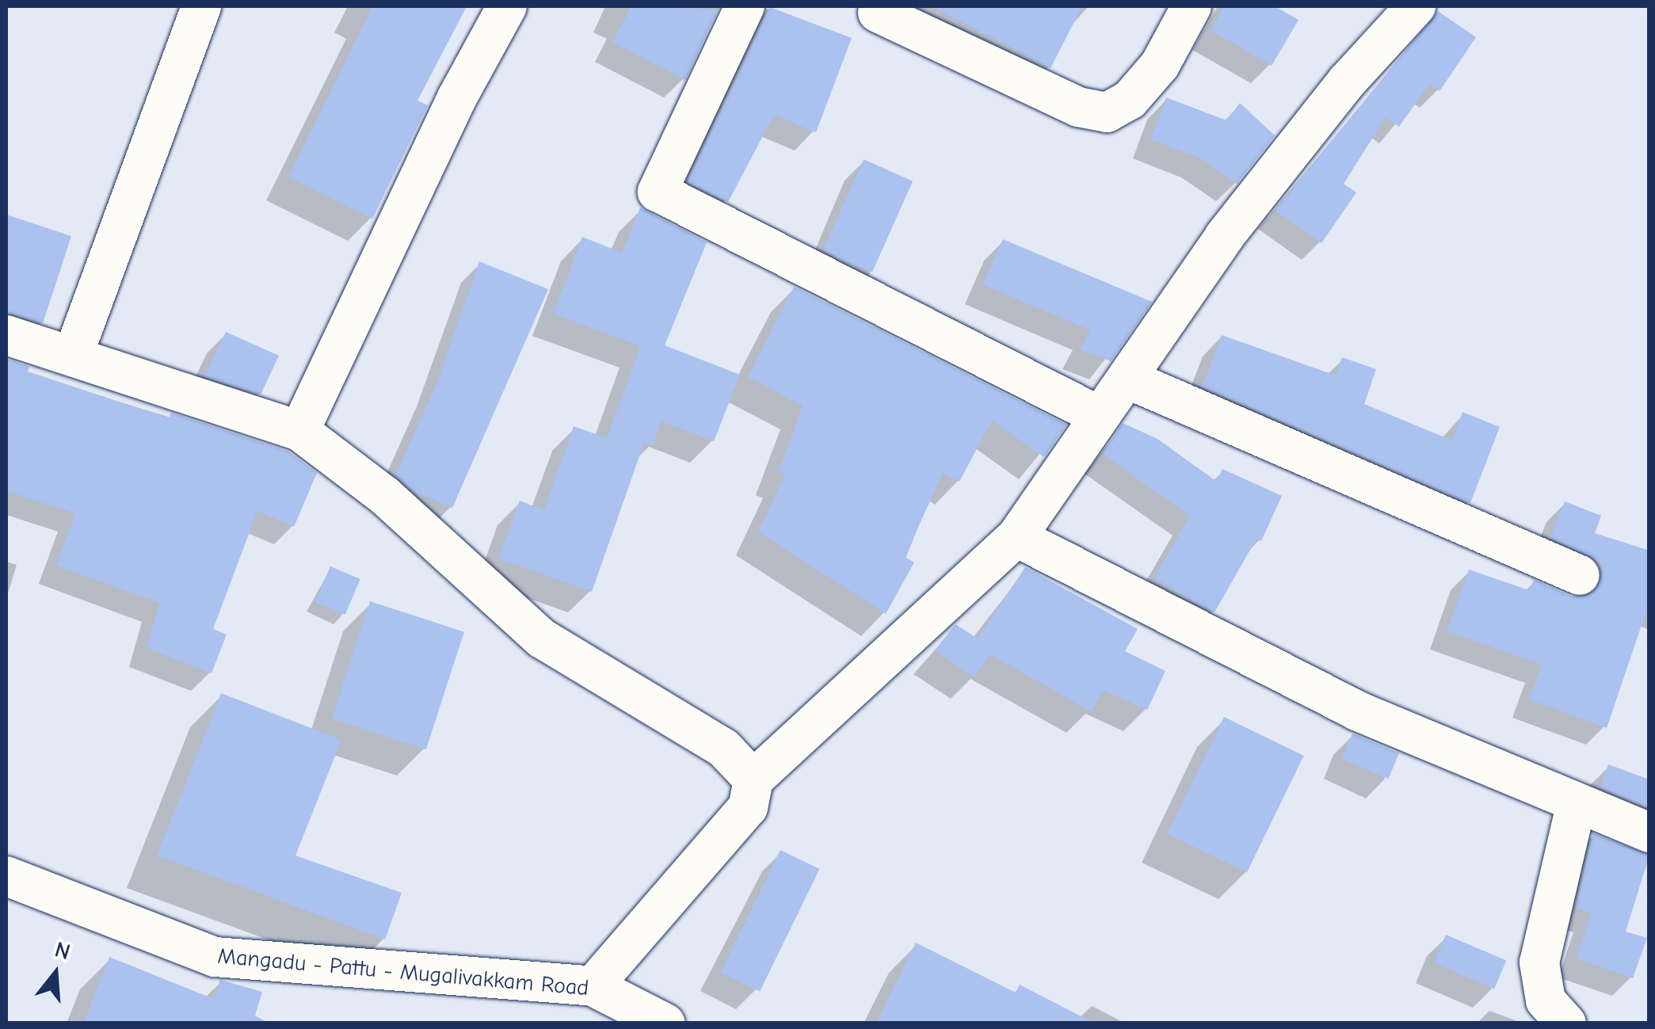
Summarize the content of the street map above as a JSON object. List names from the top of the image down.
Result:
{
  "streets": {
    "street": ["Mangadu - Pattu - Mugalivakkam Road"]
  },
  "north": "top"
}
